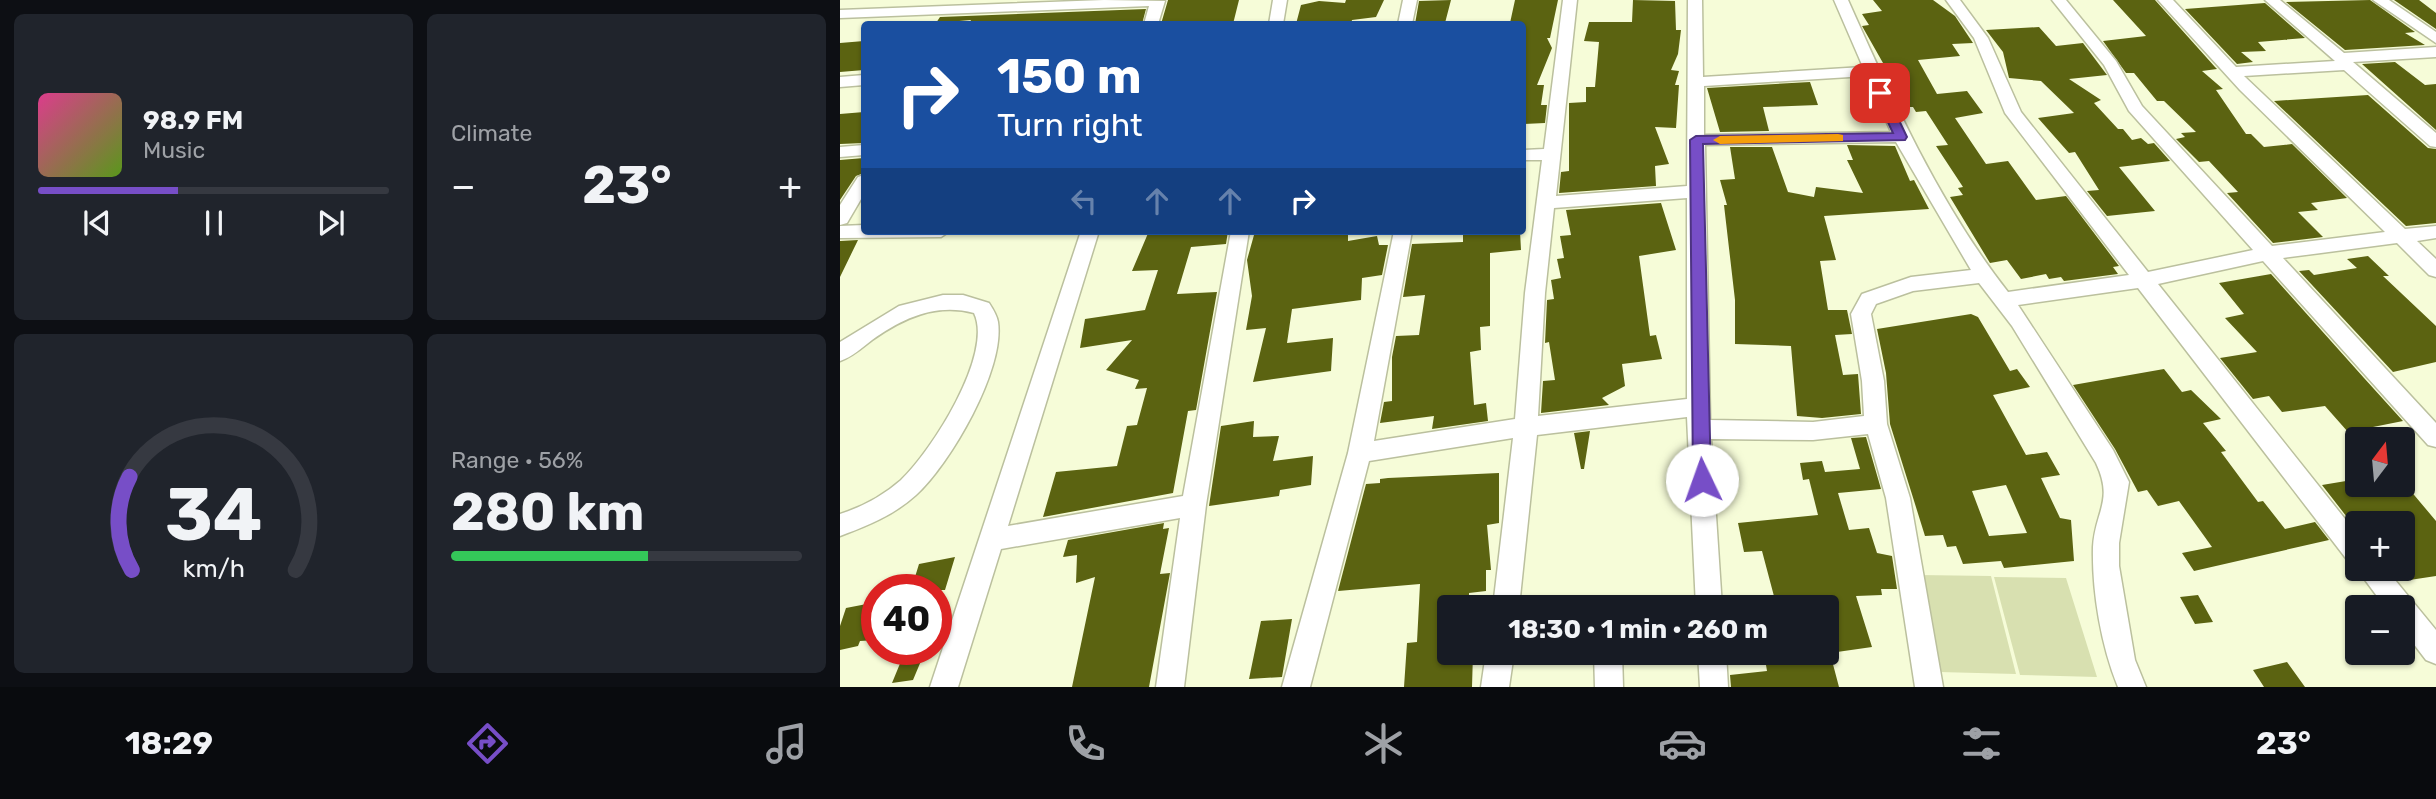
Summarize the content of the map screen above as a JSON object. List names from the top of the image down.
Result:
{
  "north": "top",
  "page": {
    "tile": [
      "Climate",
      ["Range · 56%", "280 km"]
    ],
    "turn": ["150 m", "Turn right"],
    "song": ["98.9 FM", "Music"],
    "heat": ["−", "23°", "+"],
    "map_buttons": ["+", "−"],
    "limit": "40",
    "trip": "18:30 · 1 min · 260 m",
    "tabs": ["18:29", "23°"],
    "gauge": ["34", "km/h"]
  }
}
